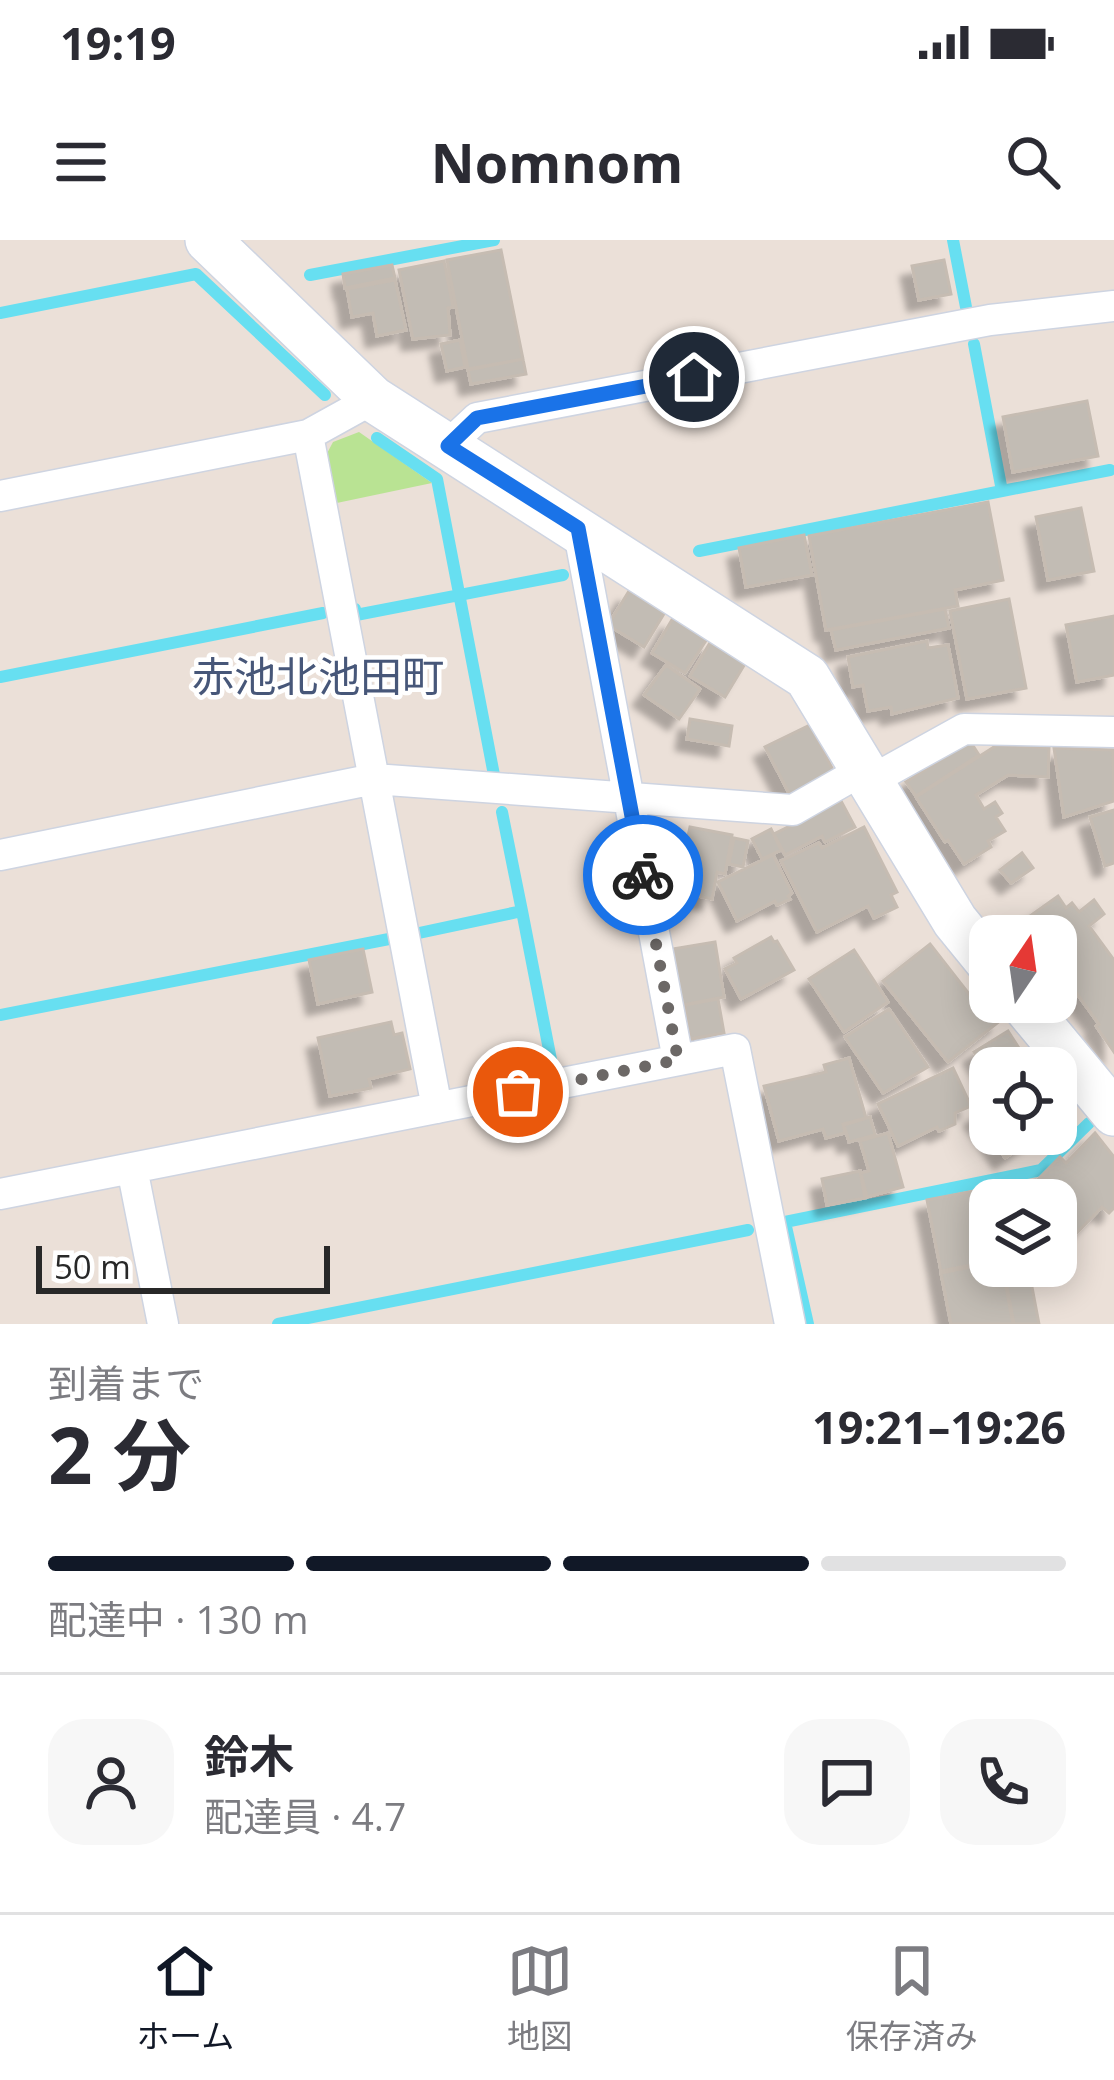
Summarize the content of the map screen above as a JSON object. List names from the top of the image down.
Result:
{
  "districts": ["赤池北池田町"],
  "scale_bar": "50 m",
  "north": "top",
  "page": {
    "status": "19:19",
    "header": "Nomnom",
    "scale": "50 m",
    "heading": ["2 分", "到着まで", "19:21–19:26"],
    "panel": ["鈴木", "配達員 · 4.7"],
    "bar": "配達中 · 130 m",
    "tabs": ["ホーム", "地図", "保存済み"]
  }
}
